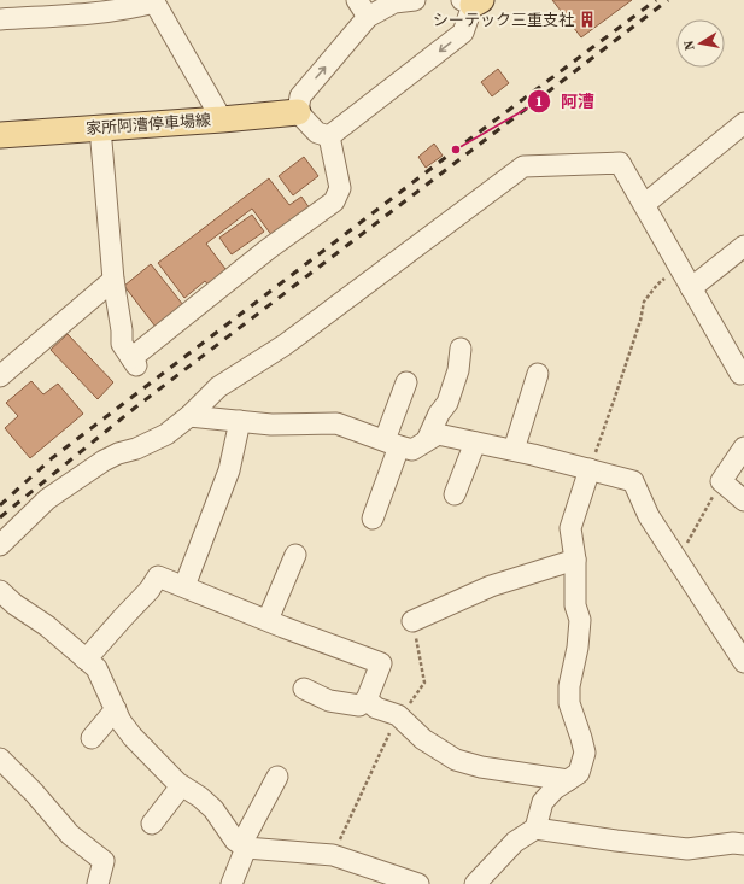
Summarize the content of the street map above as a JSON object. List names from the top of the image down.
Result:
{
  "streets": {
    "main road": ["家所阿漕停車場線"]
  },
  "places": {
    "building": ["シーテック三重支社"],
    "other": ["阿漕"]
  },
  "north": "left"
}
